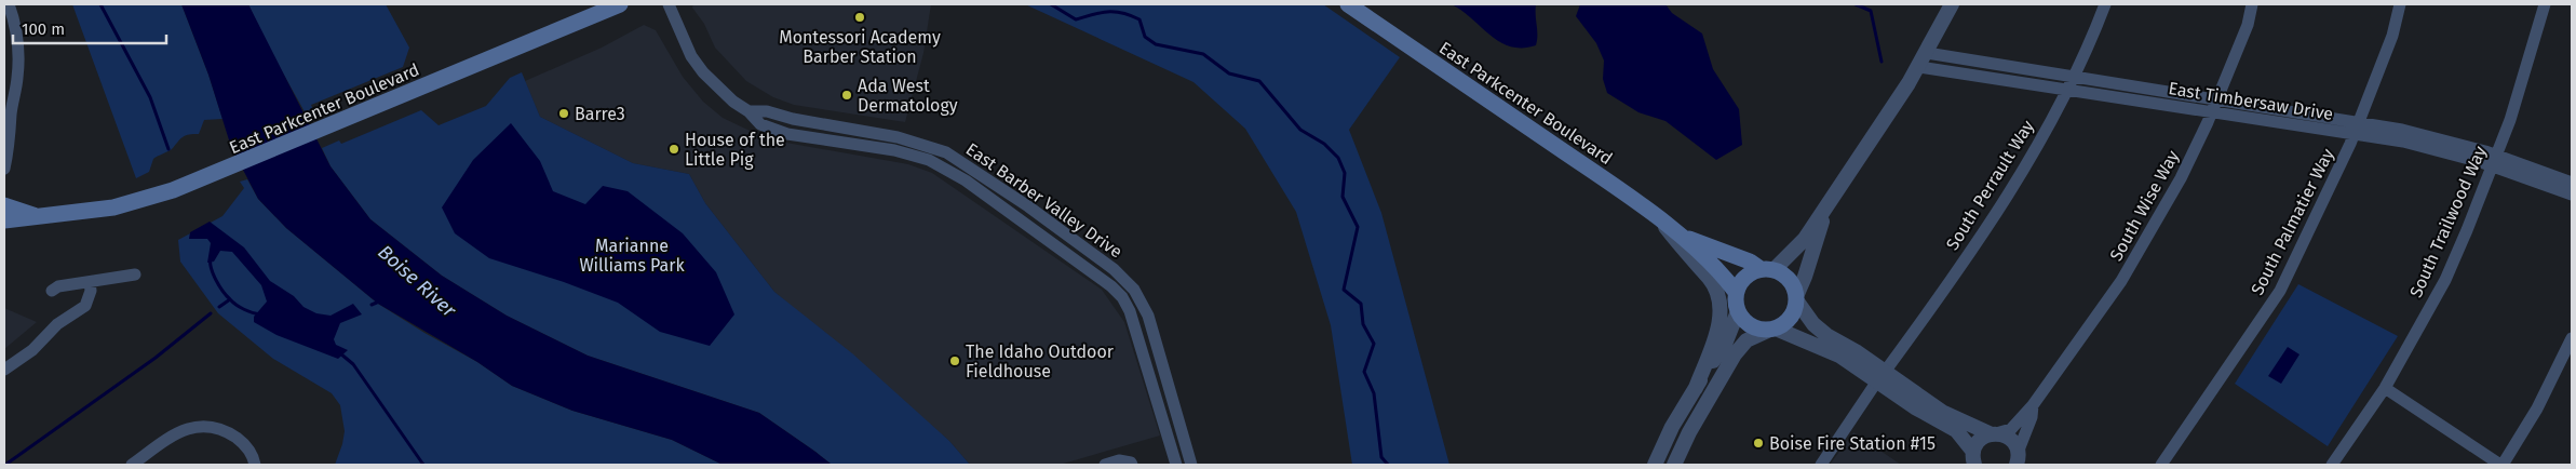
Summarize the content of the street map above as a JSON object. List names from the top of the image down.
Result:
{
  "streets": {
    "main road": ["East Parkcenter Boulevard"],
    "street": [
      "East Timbersaw Drive",
      "South Perrault Way",
      "East Barber Valley Drive",
      "South Wise Way",
      "South Palmatier Way",
      "South Trailwood Way"
    ]
  },
  "crossings": [
    ["East Timbersaw Drive", "South Perrault Way"],
    ["East Timbersaw Drive", "South Wise Way"],
    ["East Timbersaw Drive", "South Palmatier Way"],
    ["East Timbersaw Drive", "South Trailwood Way"]
  ],
  "water": ["Boise River"],
  "parks": ["Marianne Williams Park"],
  "places": [
    "Montessori Academy Barber Station",
    "Ada West Dermatology",
    "Barre3",
    "House of the Little Pig",
    "The Idaho Outdoor Fieldhouse",
    "Boise Fire Station #15"
  ],
  "scale_bar": "100 m"
}
